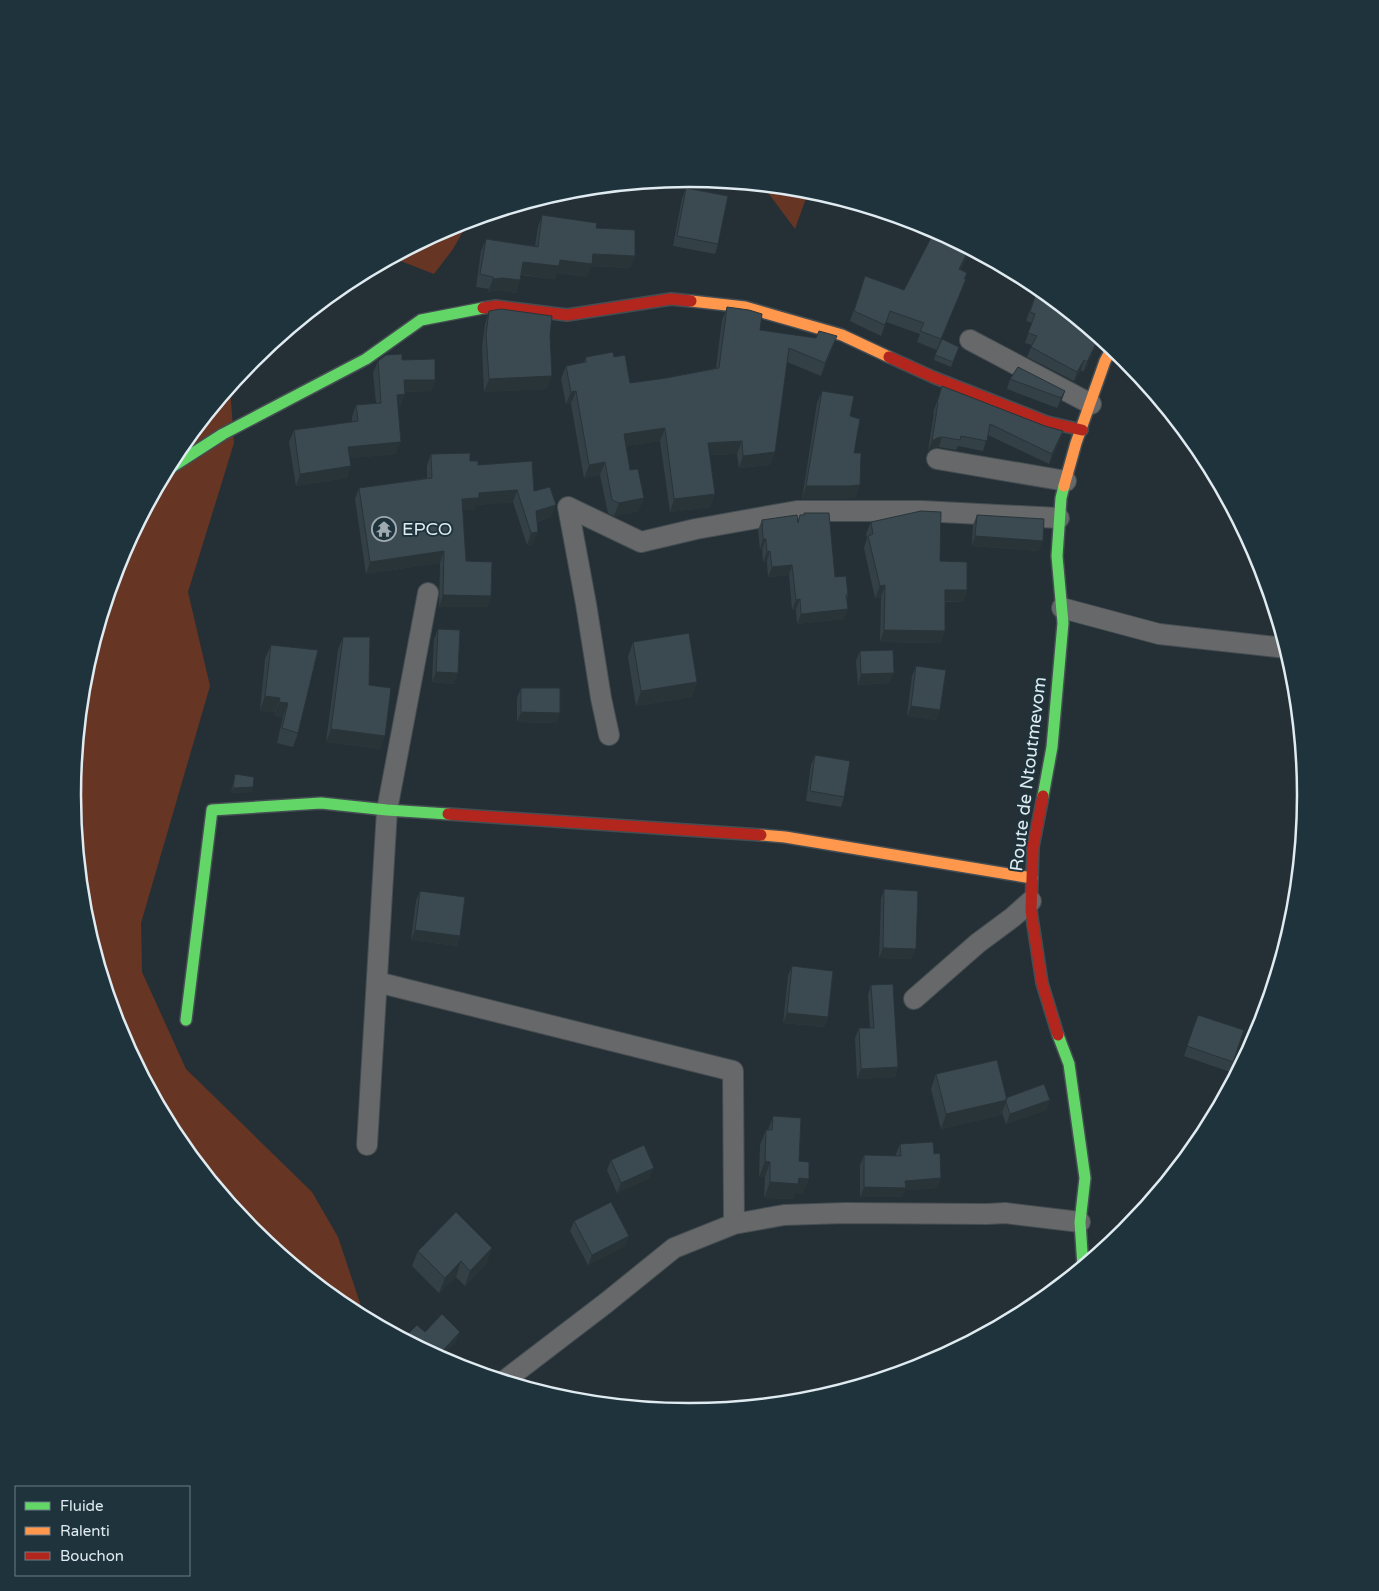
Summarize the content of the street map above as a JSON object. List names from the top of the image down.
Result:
{
  "streets": {
    "street": ["Route de Ntoutmevom"]
  },
  "places": {
    "temple": ["EPCO"]
  },
  "legend": ["Fluide", "Ralenti", "Bouchon"]
}
